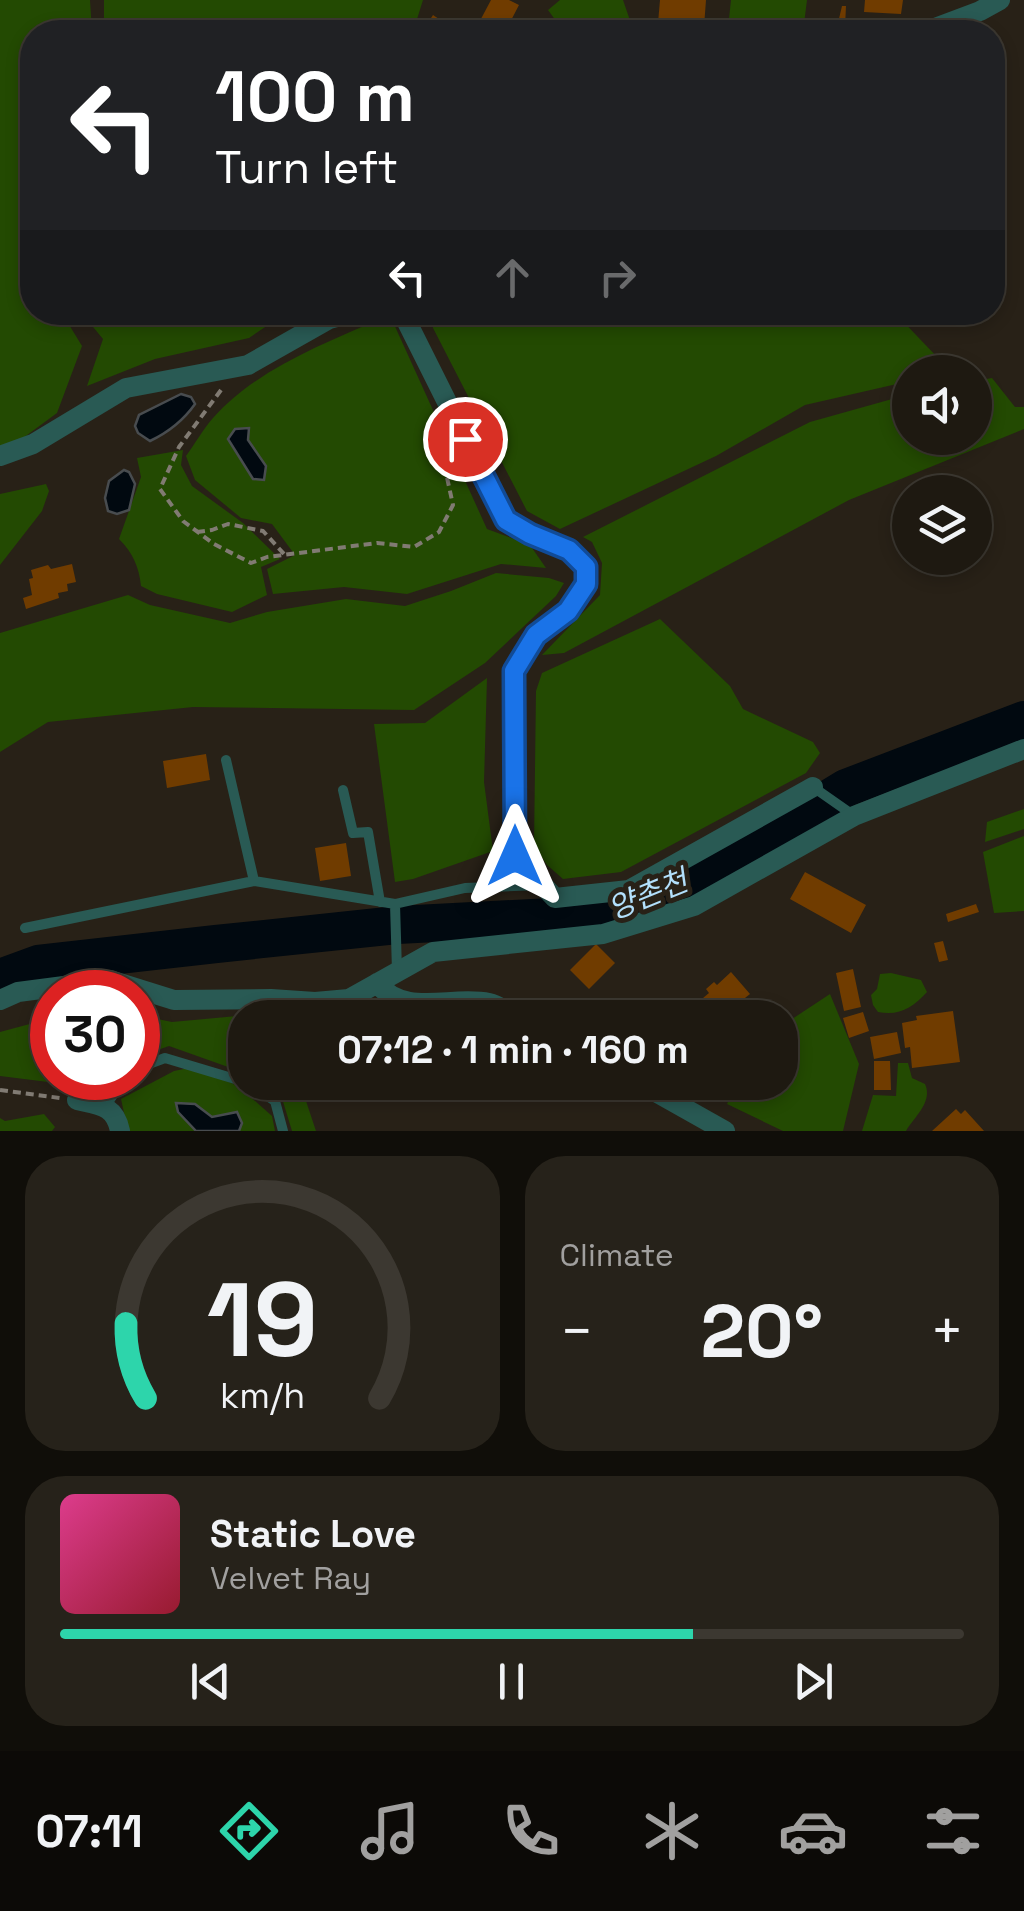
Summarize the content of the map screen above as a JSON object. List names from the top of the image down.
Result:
{
  "water": ["양촌천"],
  "page": {
    "turn": ["100 m", "Turn left"],
    "limit": "30",
    "trip": "07:12 · 1 min · 160 m",
    "tile": "Climate",
    "heat": ["−", "20°", "+"],
    "song": ["Static Love", "Velvet Ray"],
    "tabs": "07:11",
    "gauge": ["19", "km/h"]
  }
}
